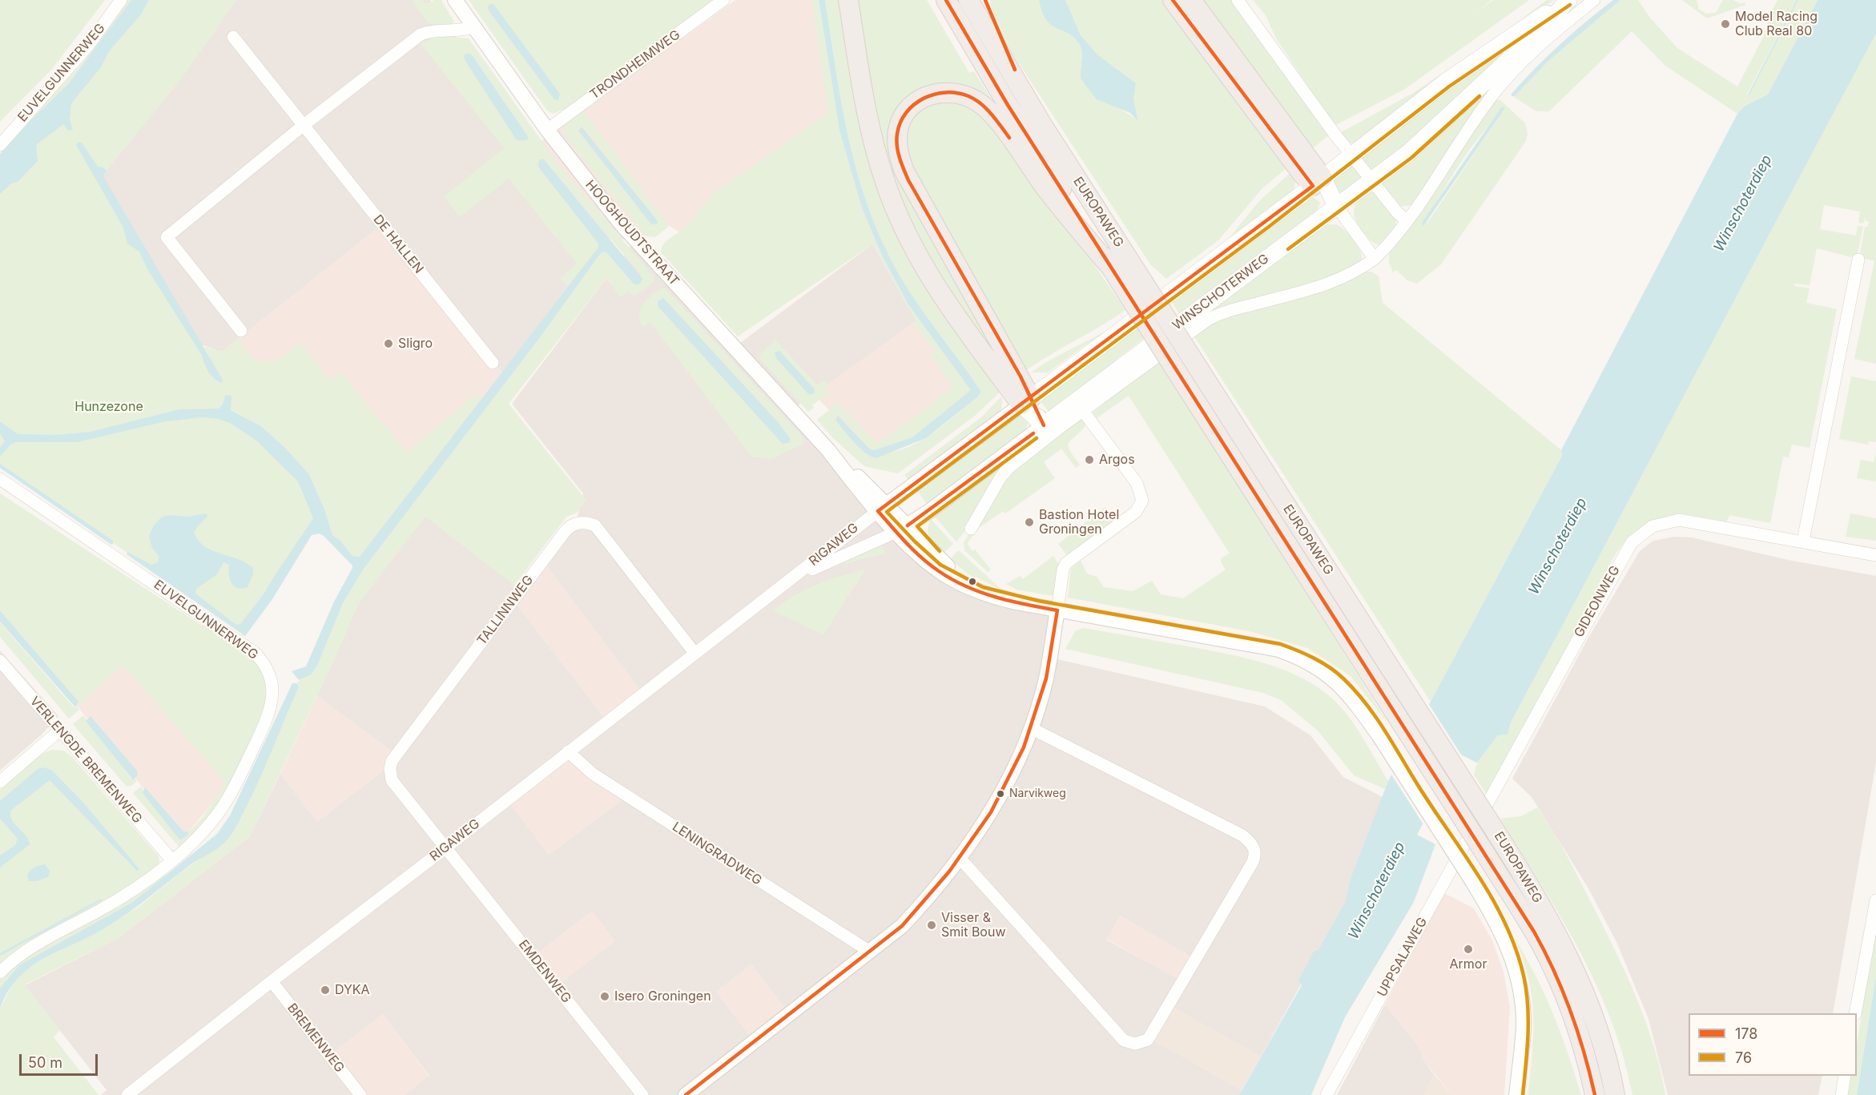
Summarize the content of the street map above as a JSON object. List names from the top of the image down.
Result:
{
  "streets": {
    "highway": ["EUROPAWEG"],
    "main road": ["WINSCHOTERWEG"],
    "street": [
      "TRONDHEIMWEG",
      "EUVELGUNNERWEG",
      "HOOGHOUDTSTRAAT",
      "DE HALLEN",
      "RIGAWEG",
      "GIDEONWEG",
      "TALLINNWEG",
      "VERLENGDE BREMENWEG",
      "LENINGRADWEG",
      "UPPSALAWEG",
      "EMDENWEG",
      "BREMENWEG"
    ]
  },
  "crossings": [
    ["TRONDHEIMWEG", "HOOGHOUDTSTRAAT"],
    ["EUVELGUNNERWEG", "VERLENGDE BREMENWEG"],
    ["HOOGHOUDTSTRAAT", "WINSCHOTERWEG"],
    ["HOOGHOUDTSTRAAT", "RIGAWEG"],
    ["WINSCHOTERWEG", "RIGAWEG"],
    ["RIGAWEG", "TALLINNWEG"],
    ["RIGAWEG", "LENINGRADWEG"],
    ["RIGAWEG", "EMDENWEG"],
    ["RIGAWEG", "BREMENWEG"],
    ["GIDEONWEG", "UPPSALAWEG"],
    ["TALLINNWEG", "EMDENWEG"]
  ],
  "water": ["Winschoterdiep"],
  "parks": ["Hunzezone"],
  "places": [
    "Model Racing Club Real 80",
    "Sligro",
    "Argos",
    "Bastion Hotel Groningen",
    "Narvikweg",
    "Visser & Smit Bouw",
    "Armor",
    "DYKA",
    "Isero Groningen"
  ],
  "lines": ["transit line 178", "transit line 76"],
  "legend": ["178", "76"],
  "scale_bar": "50 m"
}
